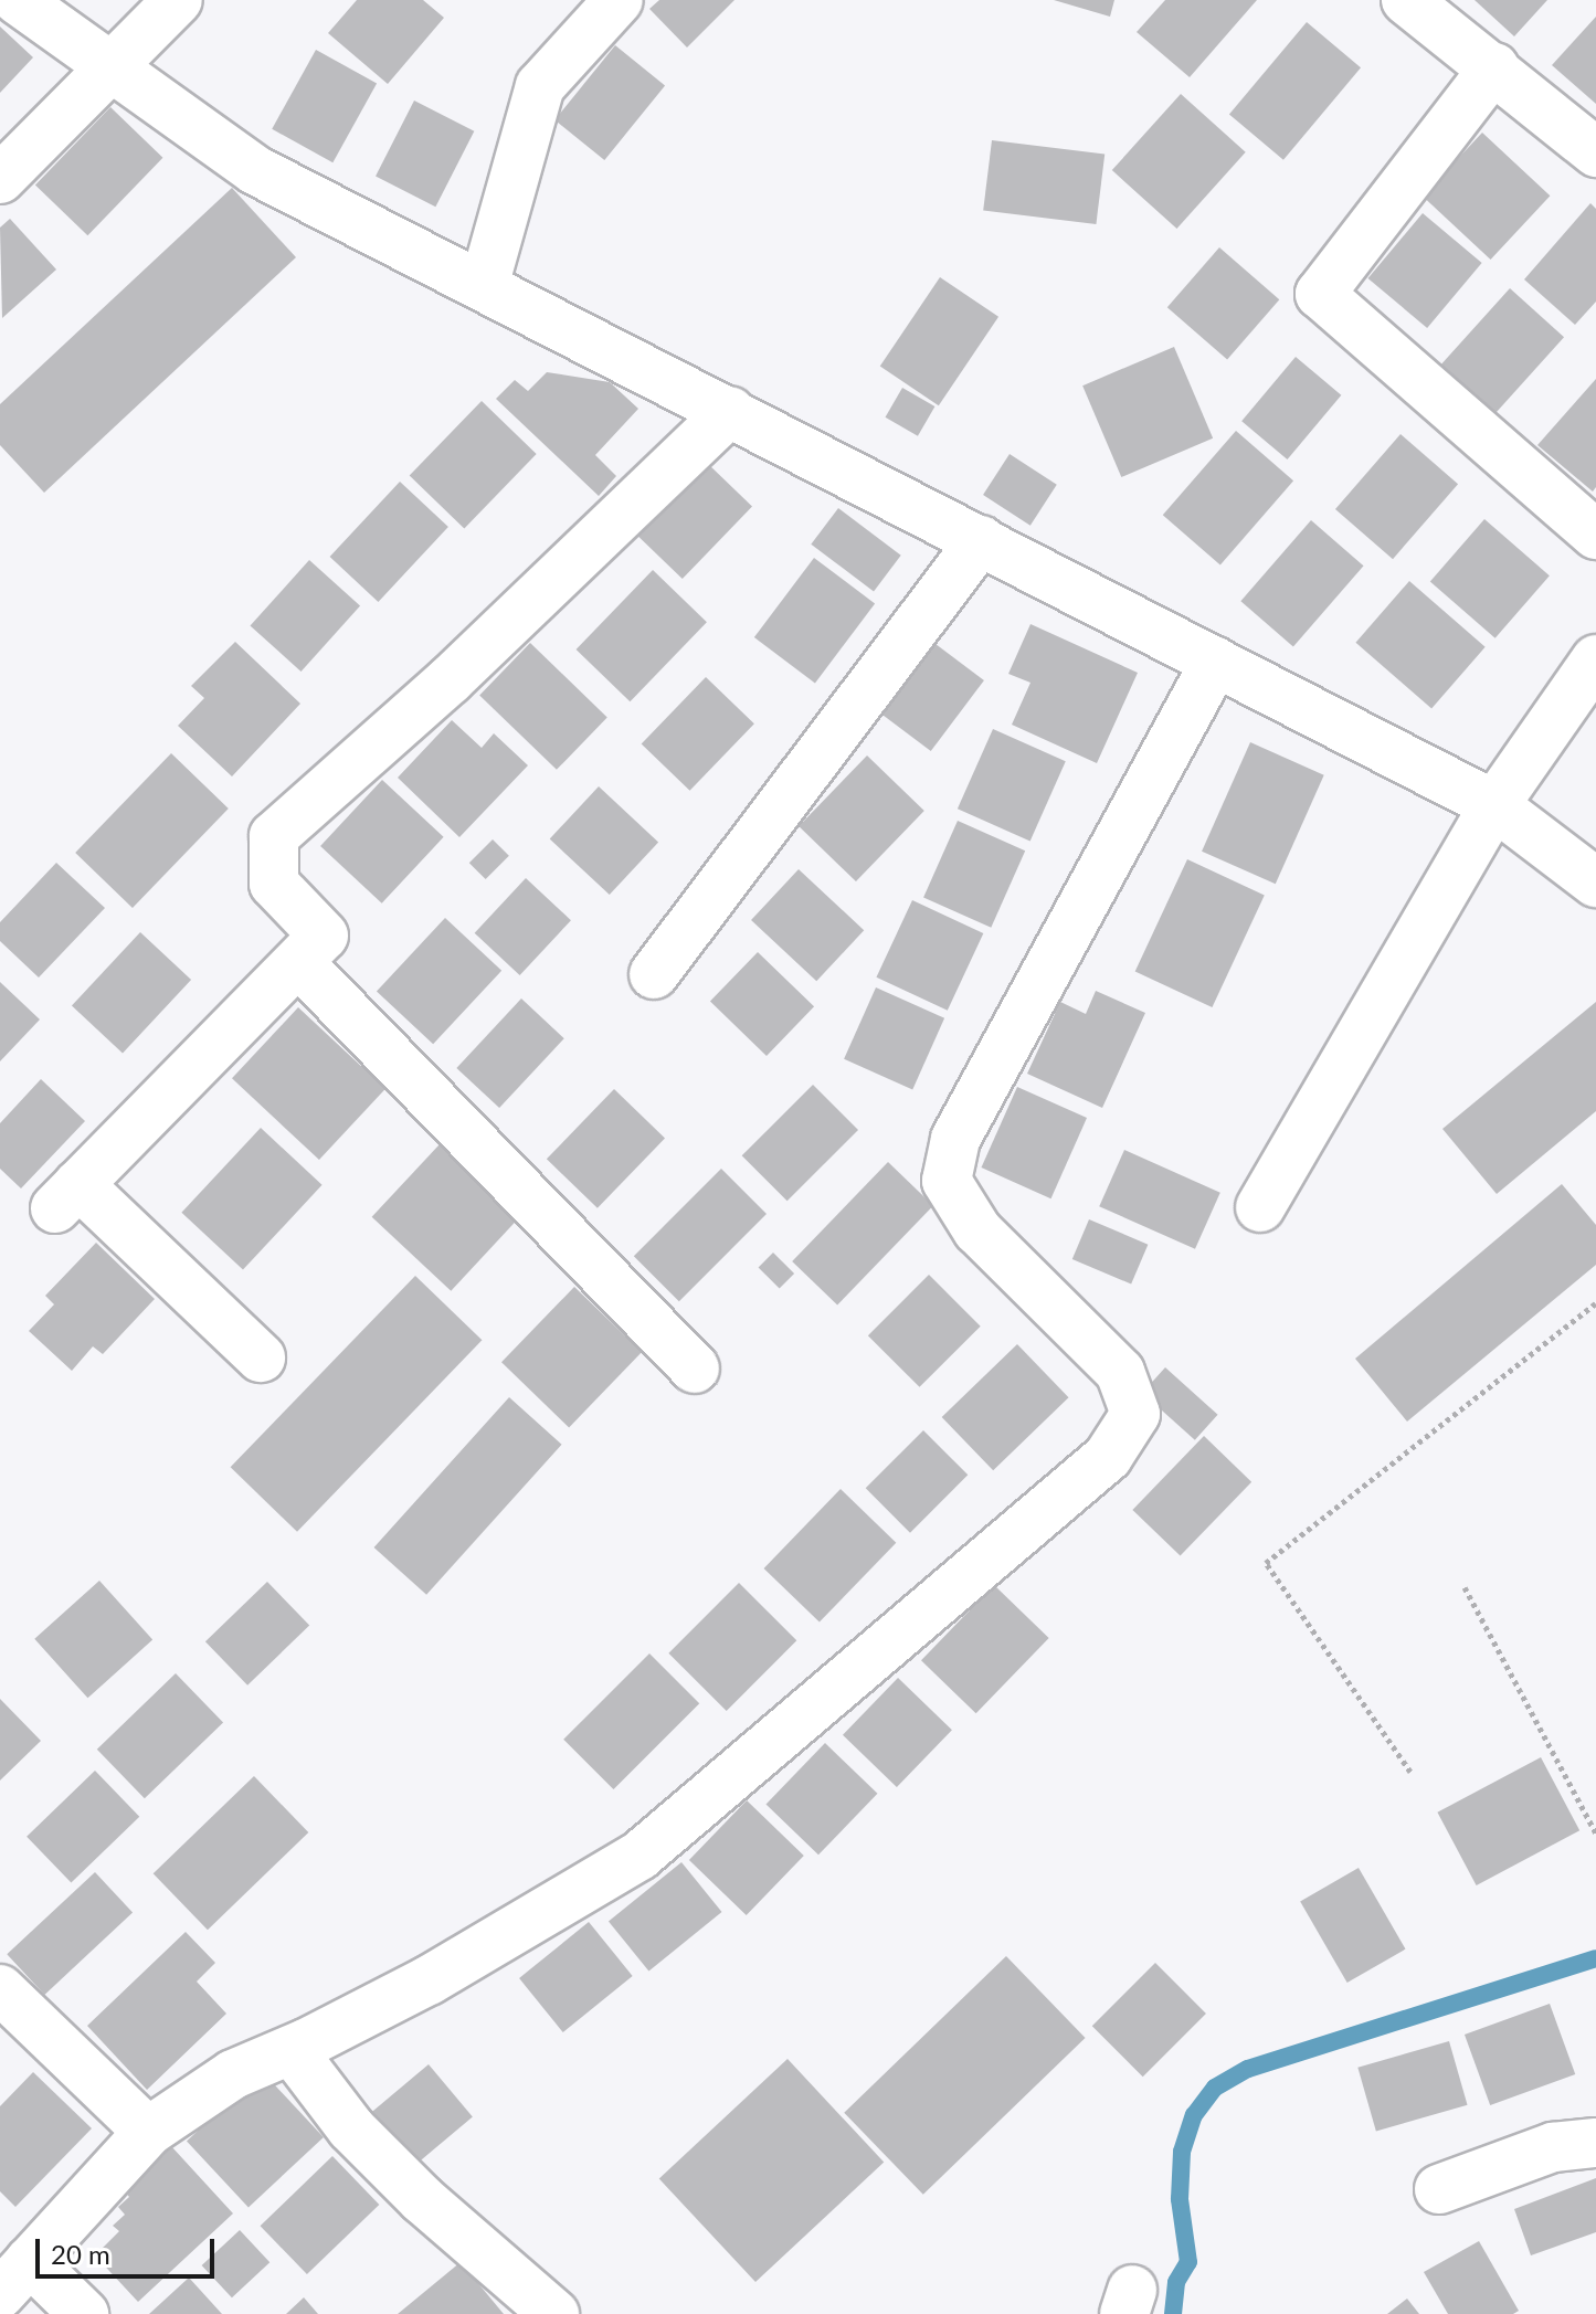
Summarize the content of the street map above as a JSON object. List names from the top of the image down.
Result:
{
  "scale_bar": "20 m"
}
